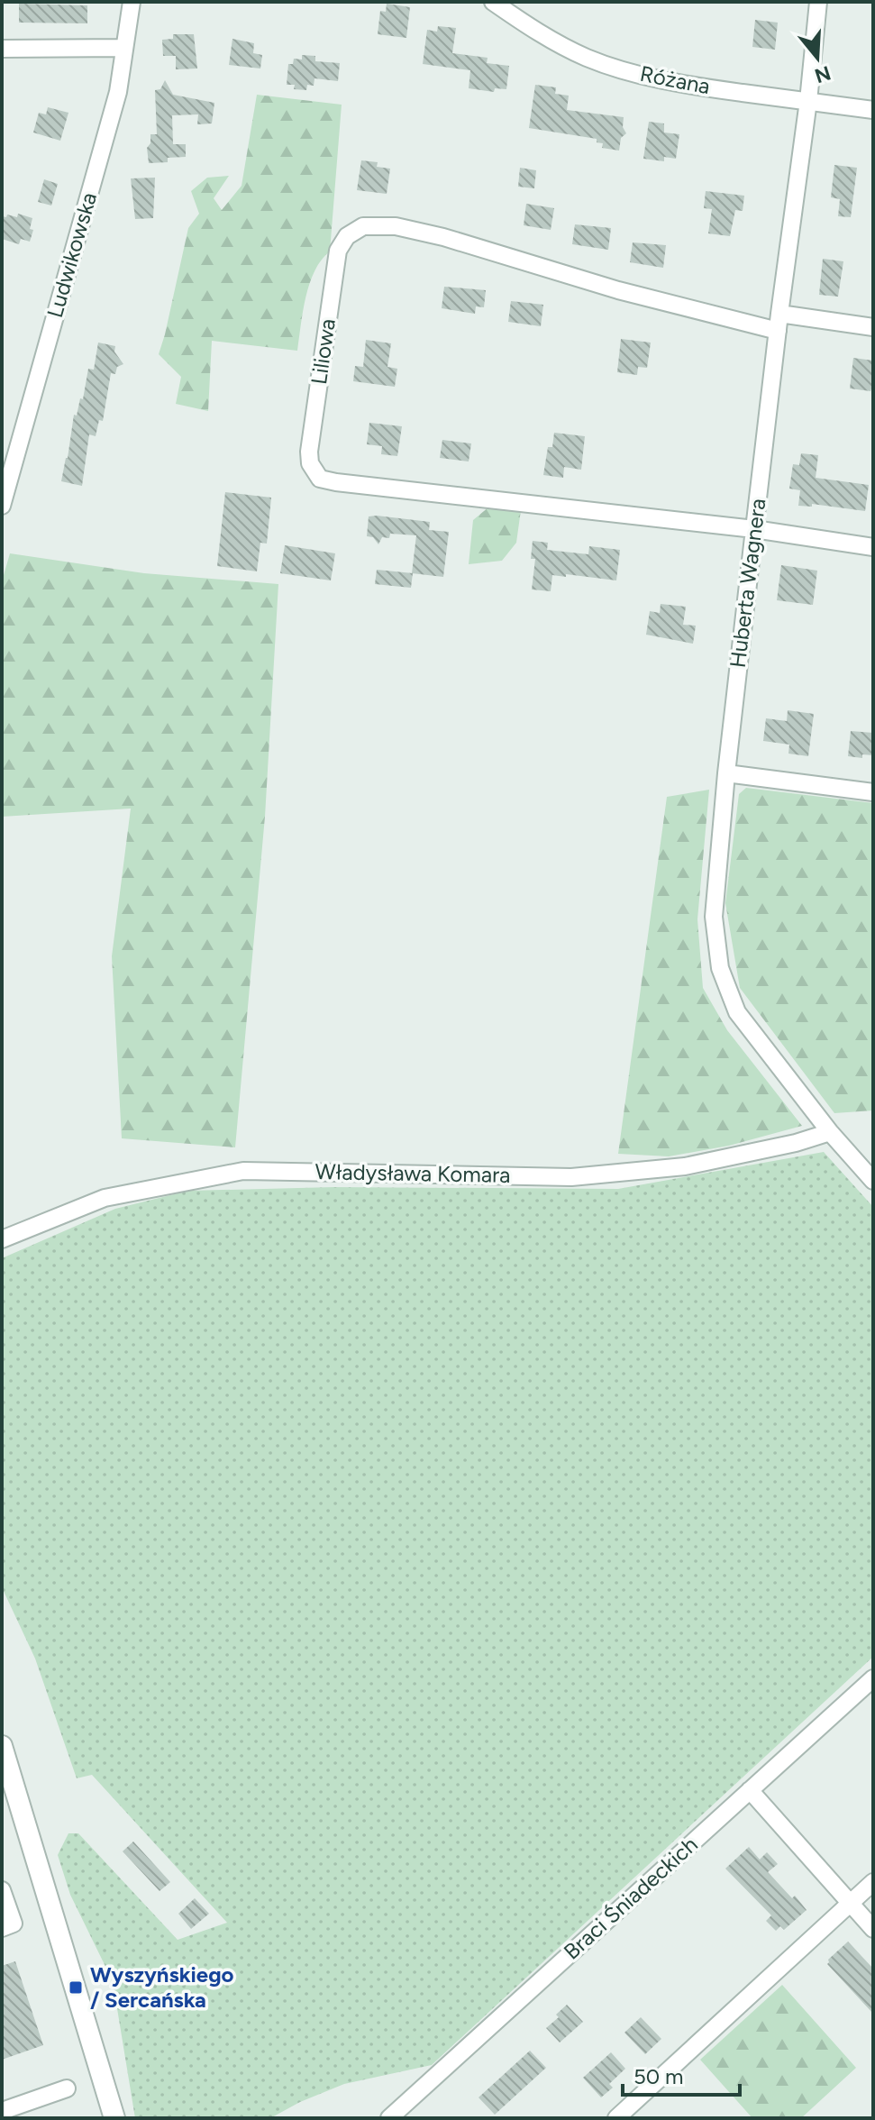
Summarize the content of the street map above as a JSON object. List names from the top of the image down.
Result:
{
  "streets": {
    "street": [
      "Różana",
      "Ludwikowska",
      "Liliowa",
      "Huberta Wagnera",
      "Władysława Komara",
      "Braci Śniadeckich"
    ]
  },
  "crossings": [
    ["Różana", "Huberta Wagnera"],
    ["Liliowa", "Huberta Wagnera"],
    ["Huberta Wagnera", "Władysława Komara"]
  ],
  "places": {
    "transit": ["Wyszyńskiego / Sercańska"]
  },
  "scale_bar": "50 m",
  "north": "bottom"
}
